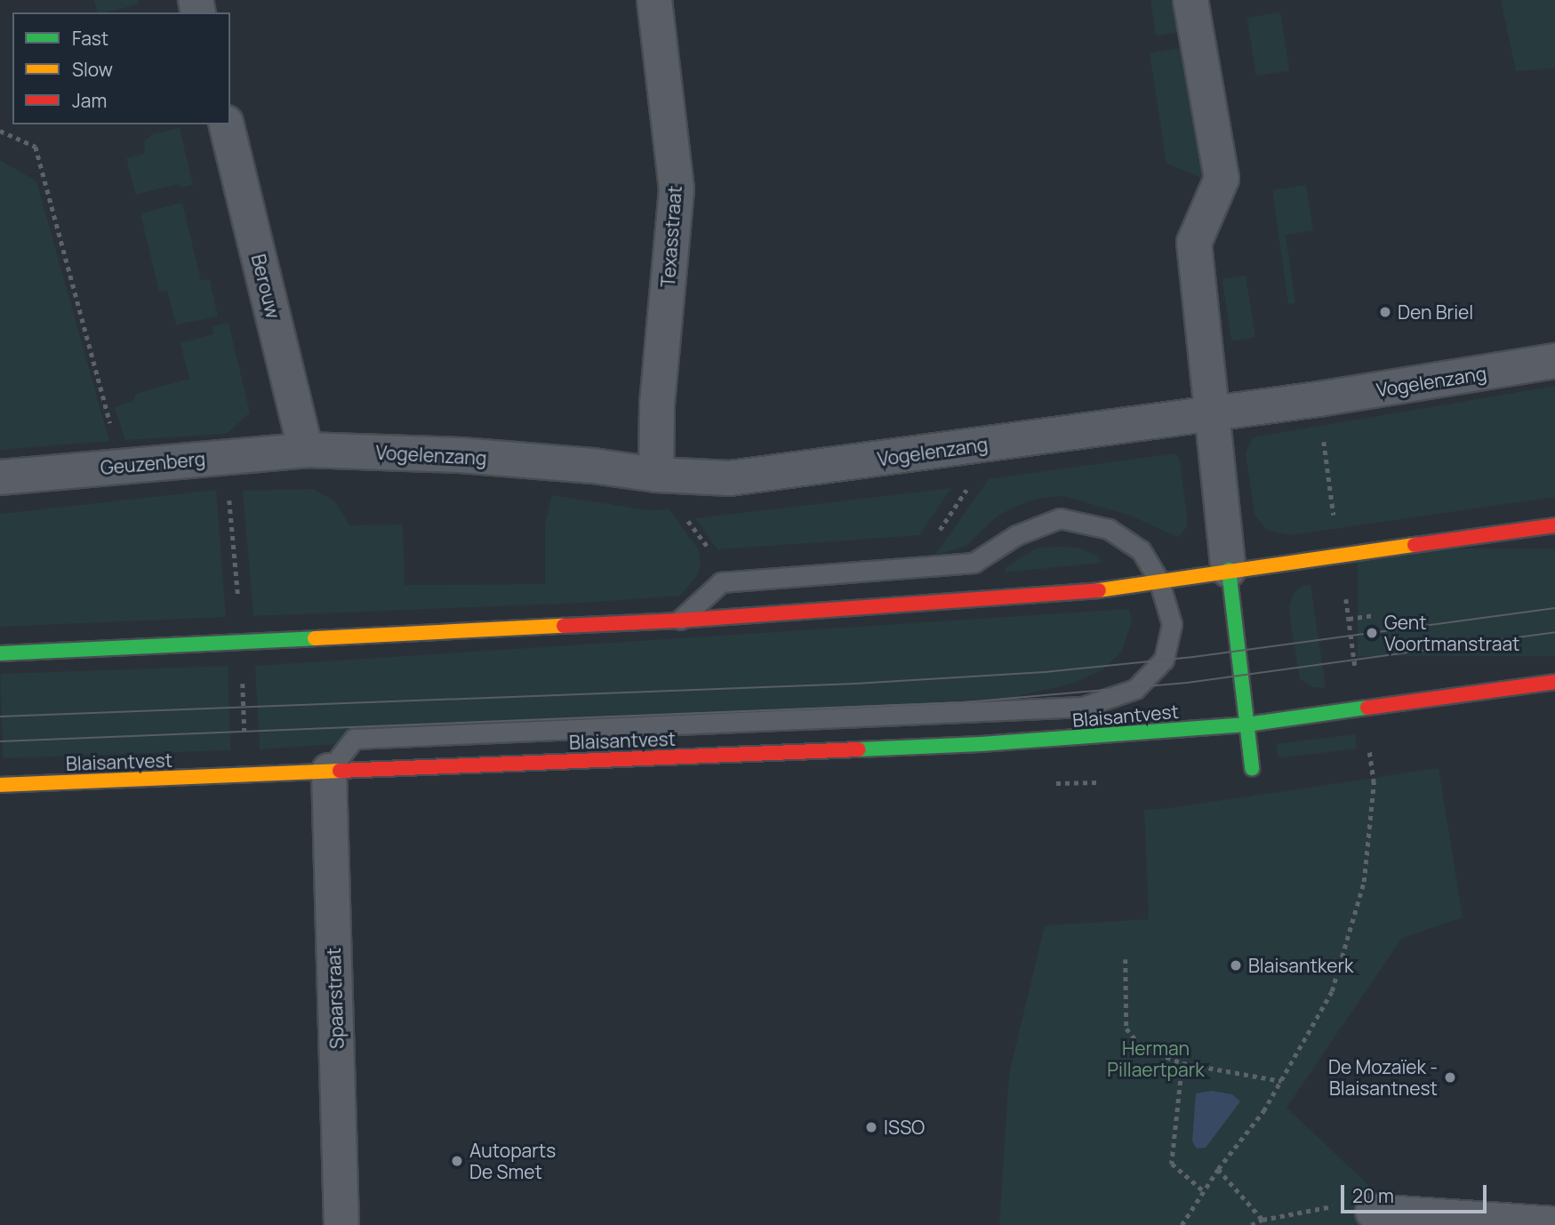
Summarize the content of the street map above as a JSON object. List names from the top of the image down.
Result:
{
  "streets": {
    "main road": ["Blaisantvest"],
    "street": [
      "Texasstraat",
      "Berouw",
      "Vogelenzang",
      "Geuzenberg",
      "Spaarstraat"
    ]
  },
  "crossings": [
    ["Texasstraat", "Vogelenzang"],
    ["Berouw", "Vogelenzang"],
    ["Berouw", "Geuzenberg"],
    ["Vogelenzang", "Geuzenberg"],
    ["Blaisantvest", "Spaarstraat"]
  ],
  "parks": ["Herman Pillaertpark"],
  "places": [
    "Den Briel",
    "Gent Voortmanstraat",
    "Blaisantkerk",
    "De Mozaïek - Blaisantnest",
    "ISSO",
    "Autoparts De Smet"
  ],
  "legend": ["Fast", "Slow", "Jam"],
  "scale_bar": "20 m"
}
